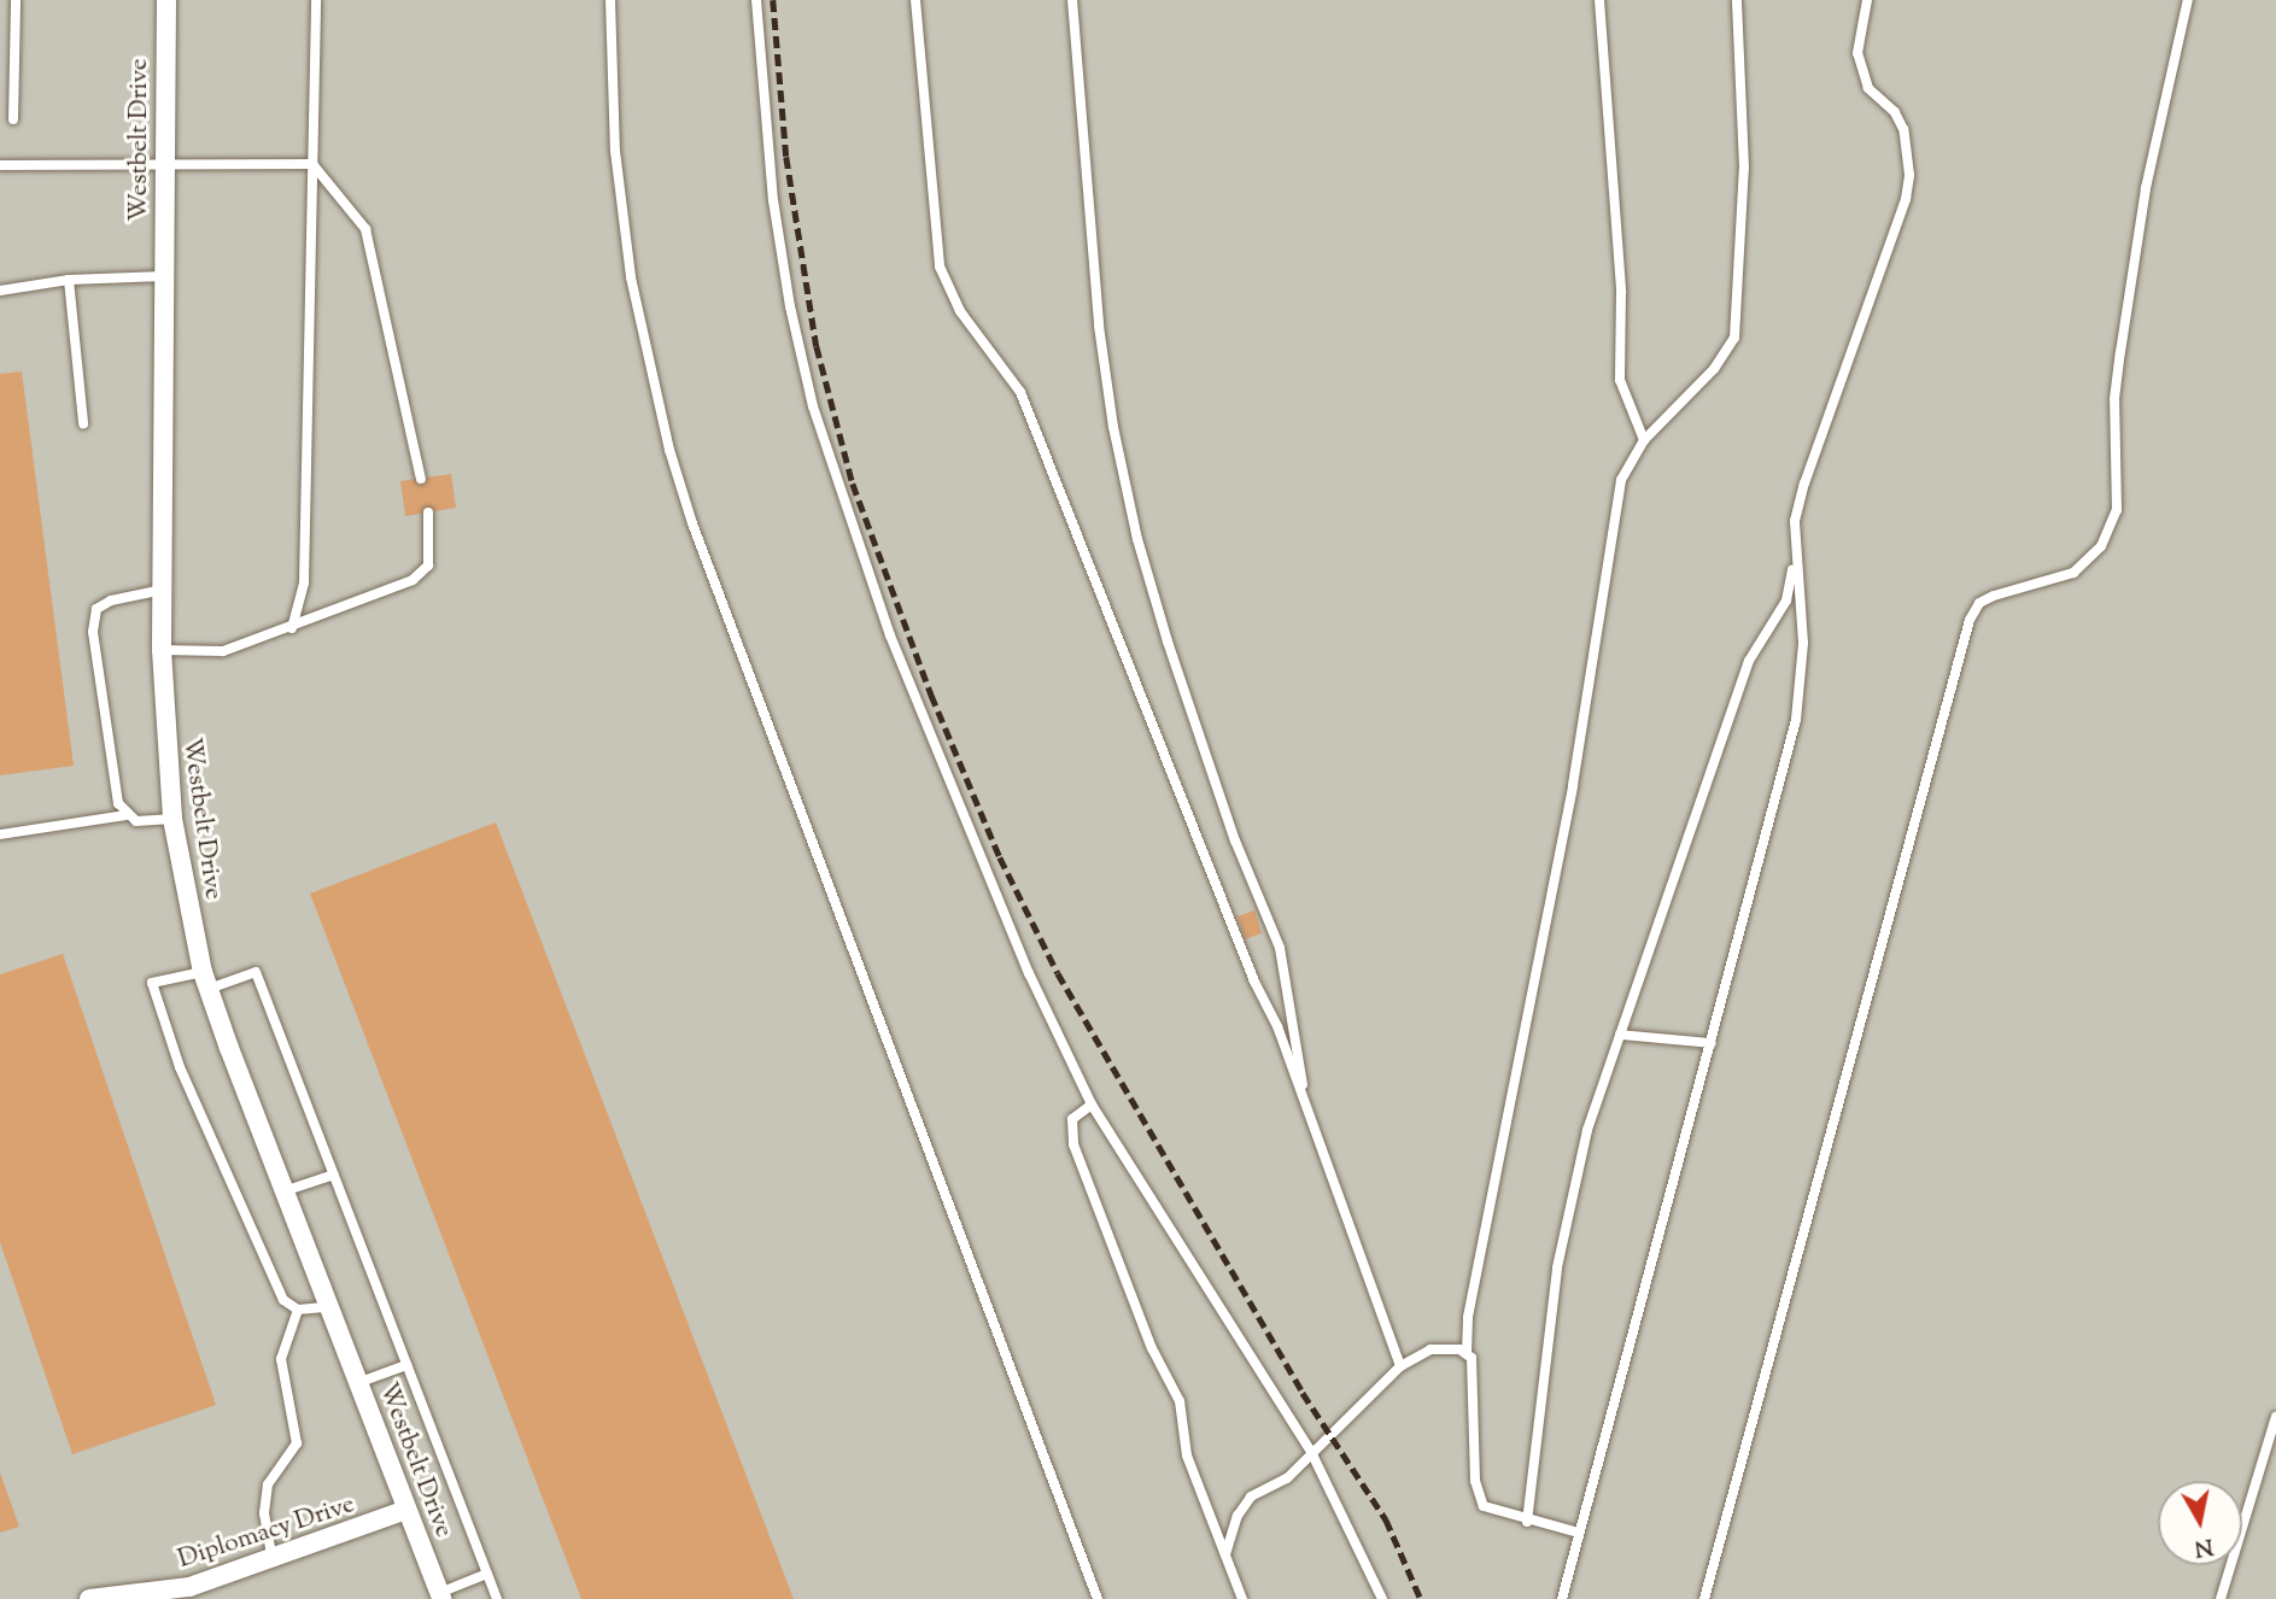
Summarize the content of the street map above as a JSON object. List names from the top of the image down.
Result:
{
  "streets": {
    "street": ["Westbelt Drive", "Diplomacy Drive"]
  },
  "crossings": [
    ["Westbelt Drive", "Diplomacy Drive"]
  ],
  "north": "bottom"
}
